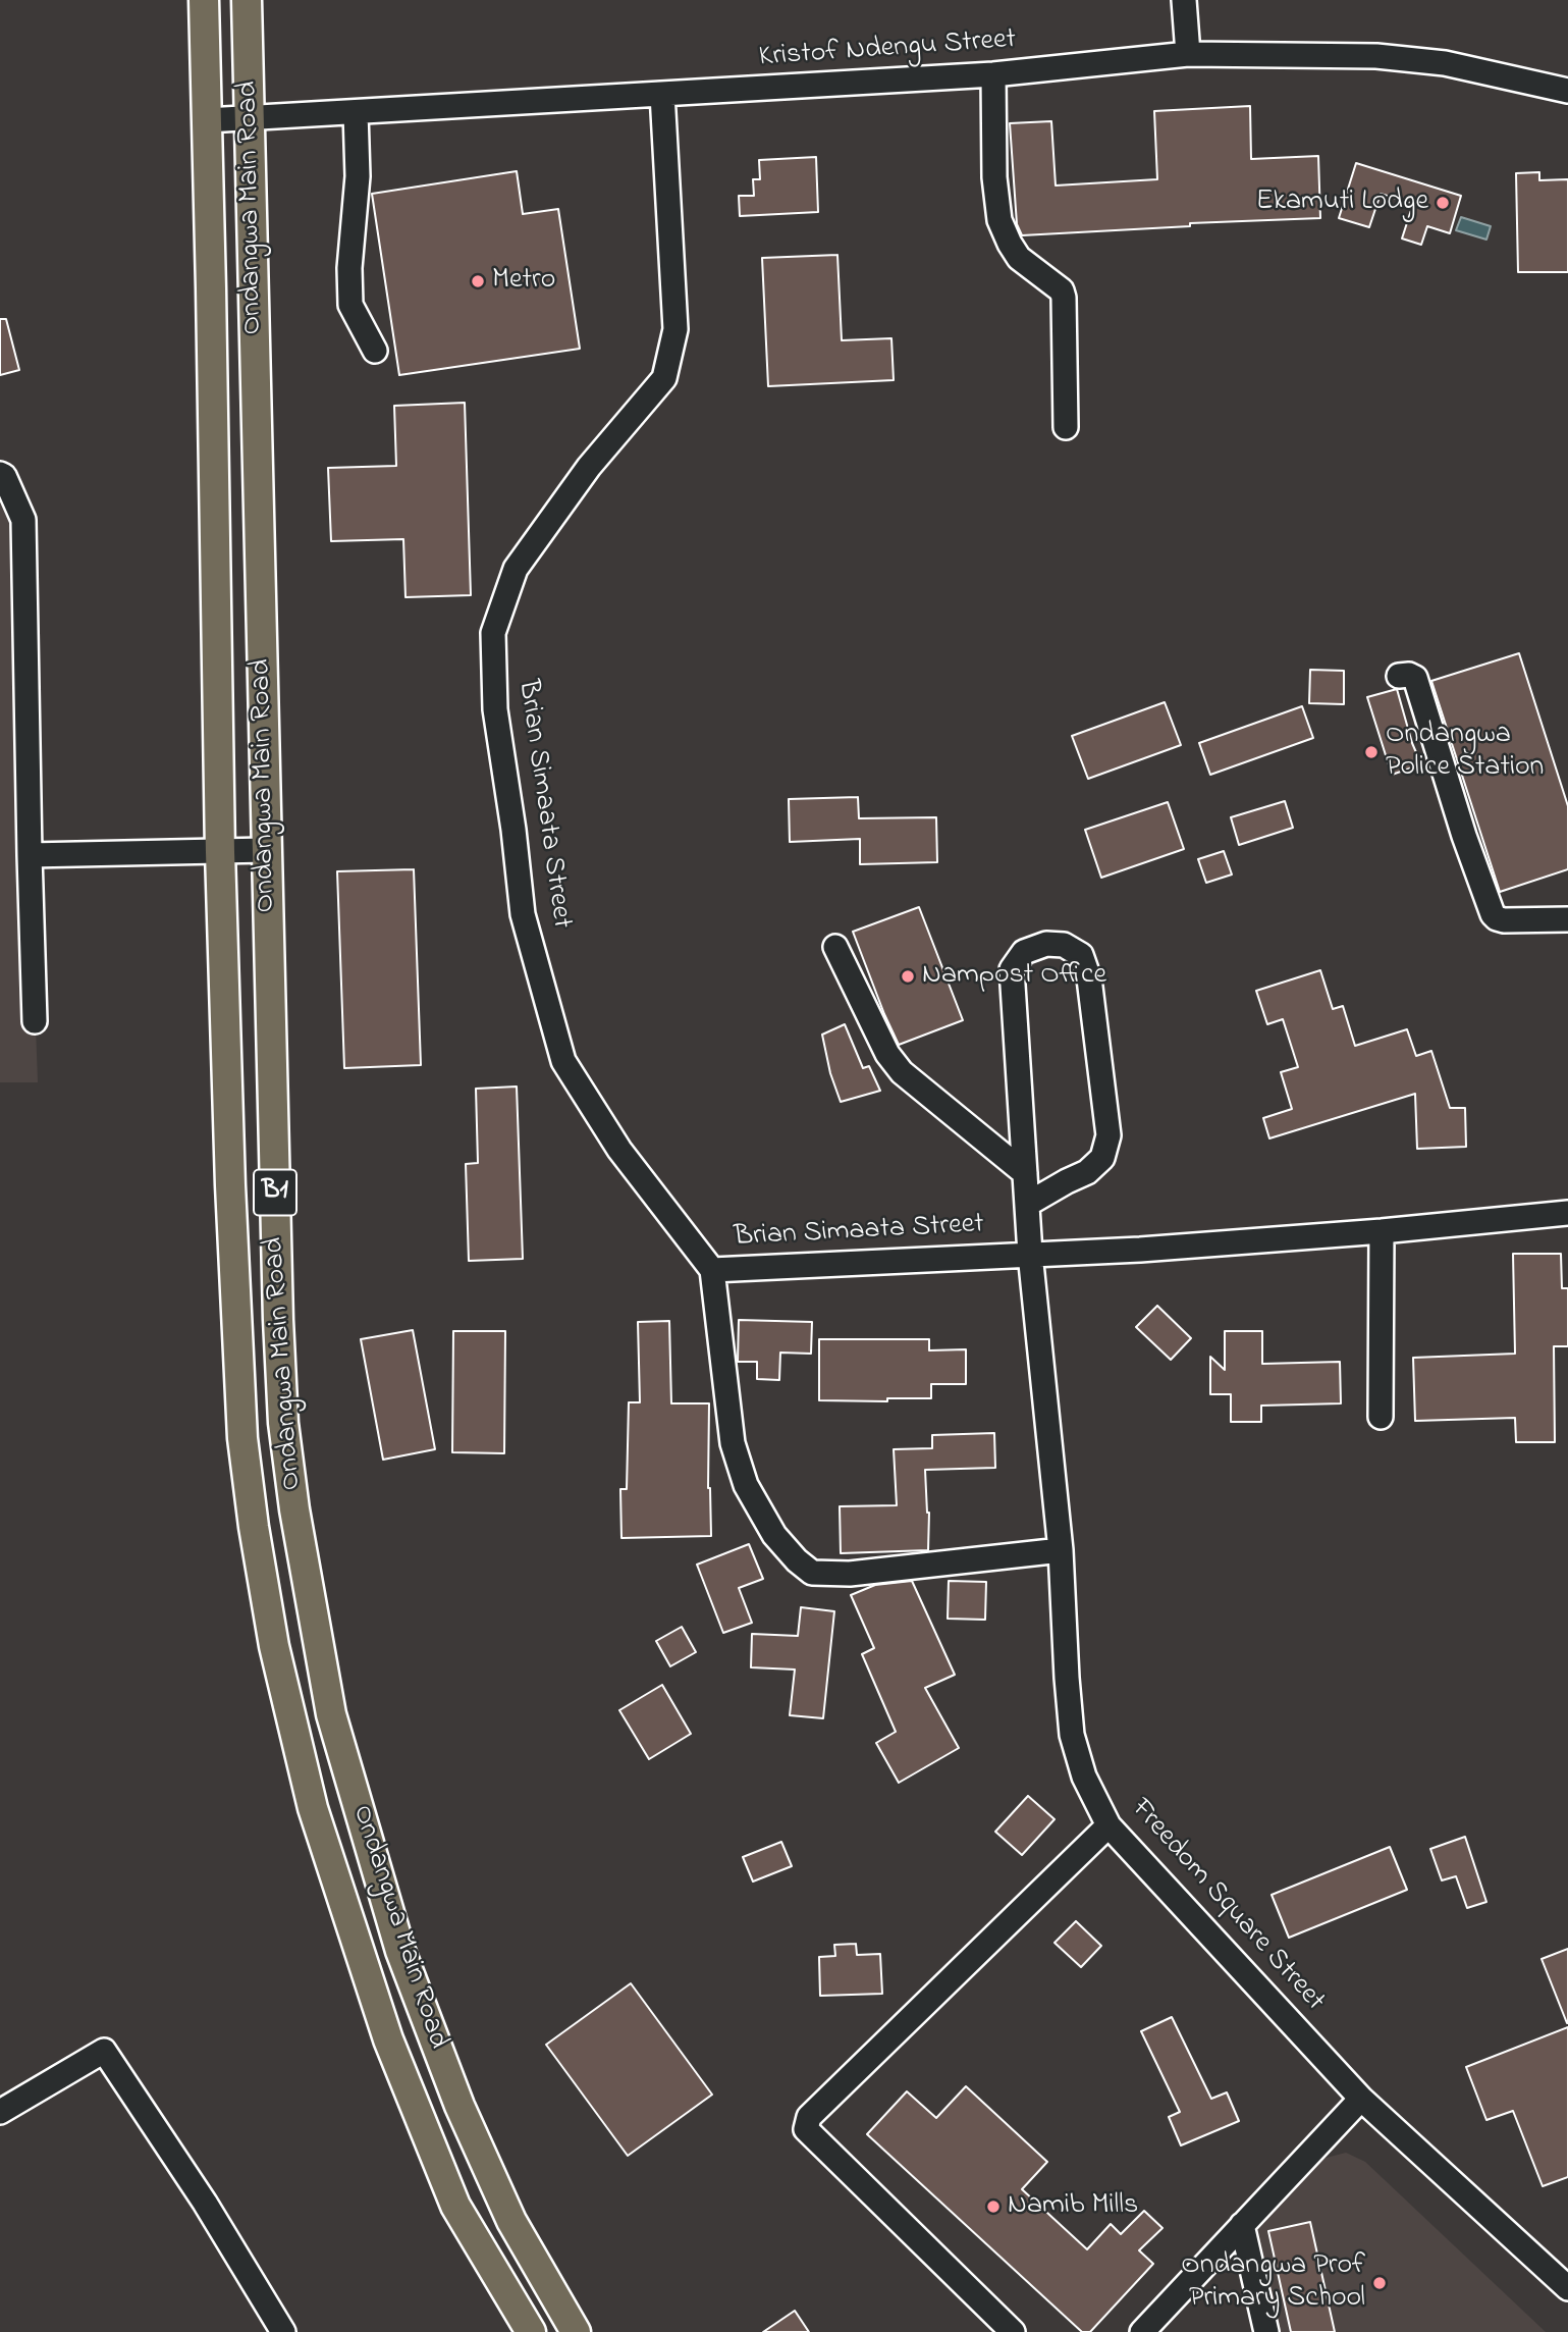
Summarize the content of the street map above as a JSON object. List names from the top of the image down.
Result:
{
  "streets": {
    "main road": ["Ondangwa Main Road", "B1"],
    "street": ["Kristof Ndengu Street", "Brian Simaata Street", "Freedom Square Street"]
  },
  "crossings": [
    ["Kristof Ndengu Street", "Ondangwa Main Road"],
    ["Kristof Ndengu Street", "Brian Simaata Street"],
    ["Brian Simaata Street", "Freedom Square Street"]
  ],
  "places": [
    "Ekamuti Lodge",
    "Metro",
    "Ondangwa Police Station",
    "Nampost Office",
    "Namib Mills",
    "Ondangwa Prof Primary School"
  ]
}
